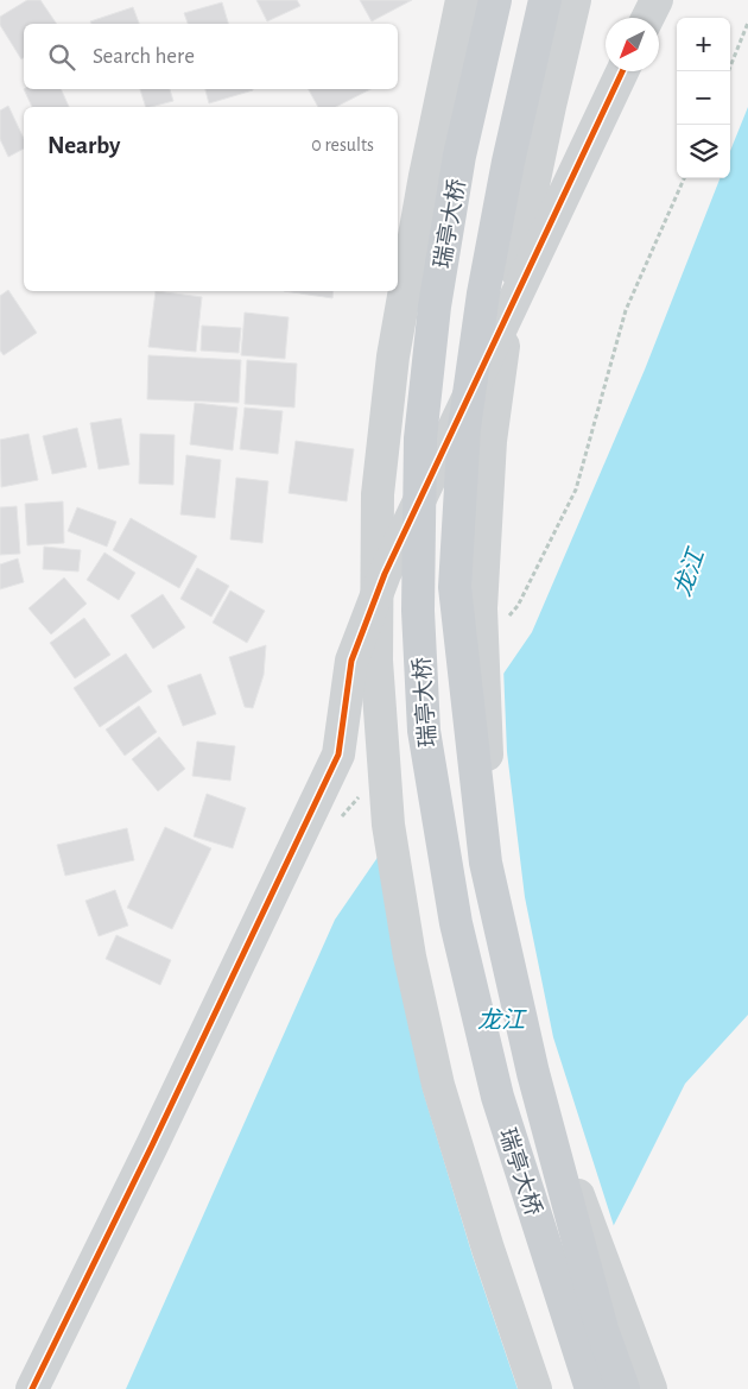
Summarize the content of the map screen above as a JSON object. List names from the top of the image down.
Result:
{
  "streets": {
    "main road": ["瑞亭大桥"]
  },
  "water": ["龙江"],
  "north": "bottom left",
  "page": {
    "map_buttons": ["+", "−"],
    "search": "Search here",
    "heading": ["Nearby", "0 results"]
  }
}
